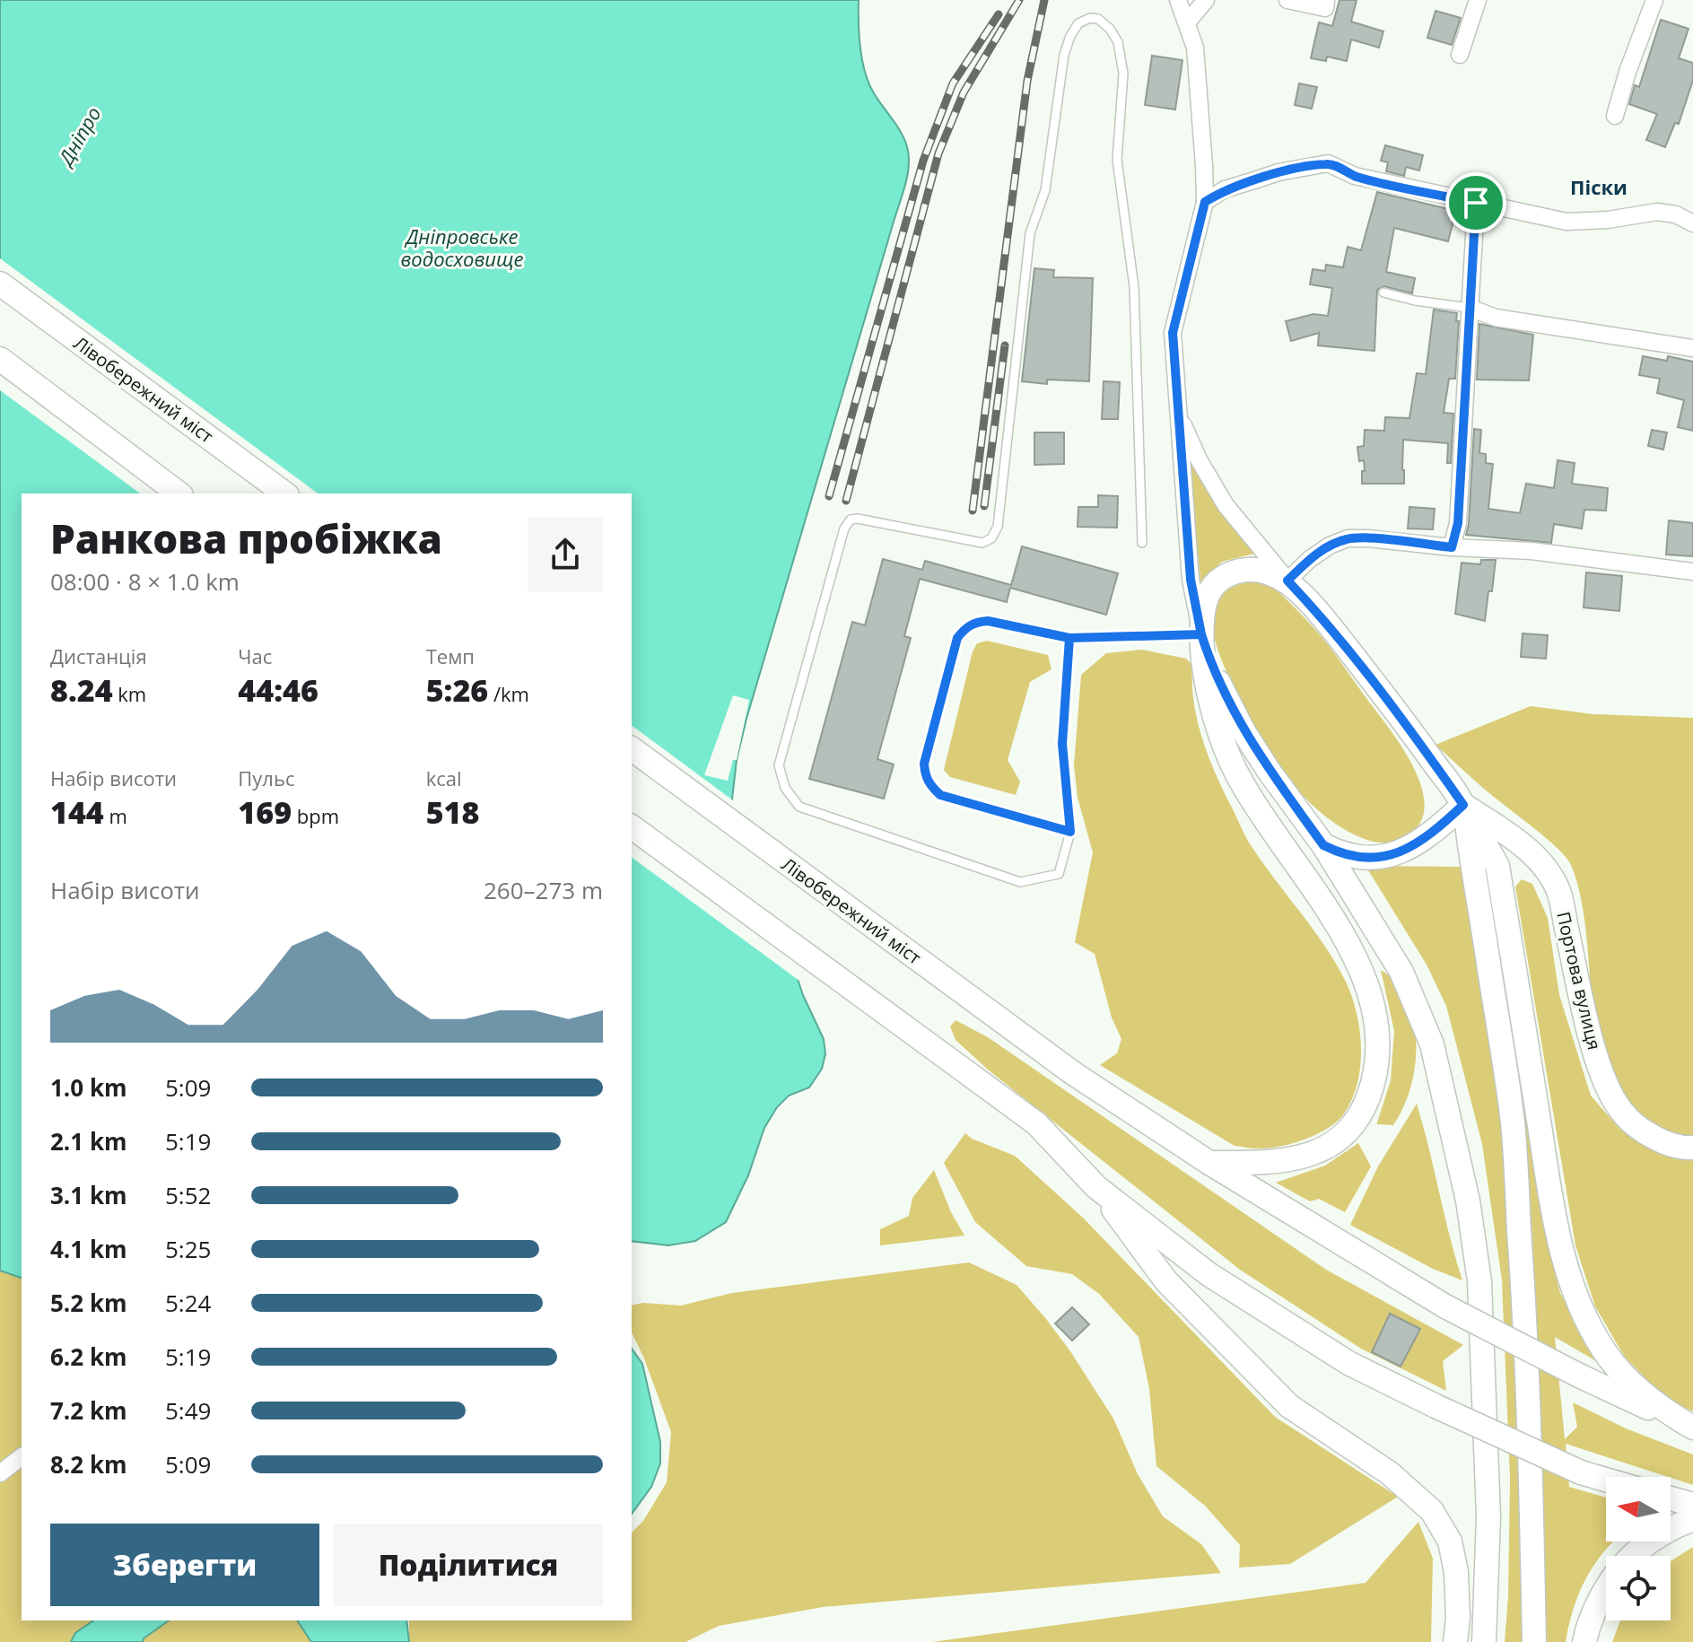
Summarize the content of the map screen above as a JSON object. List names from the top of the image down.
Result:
{
  "streets": {
    "main road": ["Лівобережний міст", "Портова вулиця"]
  },
  "districts": ["Піски"],
  "water": ["Дніпро", "Дніпровське водосховище"],
  "north": "left",
  "page": {
    "heading": ["Ранкова пробіжка", "08:00 · 8 × 1.0 km"],
    "stats": [
      ["Дистанція", "8.24 km"],
      ["Час", "44:46"],
      ["Темп", "5:26 /km"],
      ["Набір висоти", "144 m"],
      ["Пульс", "169 bpm"],
      ["kcal", "518"]
    ],
    "chart": ["Набір висоти", "260–273 m"],
    "list": [
      {
        "name": "1.0 km",
        "note": "5:09"
      },
      {
        "name": "2.1 km",
        "note": "5:19"
      },
      {
        "name": "3.1 km",
        "note": "5:52"
      },
      {
        "name": "4.1 km",
        "note": "5:25"
      },
      {
        "name": "5.2 km",
        "note": "5:24"
      },
      {
        "name": "6.2 km",
        "note": "5:19"
      },
      {
        "name": "7.2 km",
        "note": "5:49"
      },
      {
        "name": "8.2 km",
        "note": "5:09"
      }
    ],
    "buttons": ["Зберегти", "Поділитися"]
  }
}
